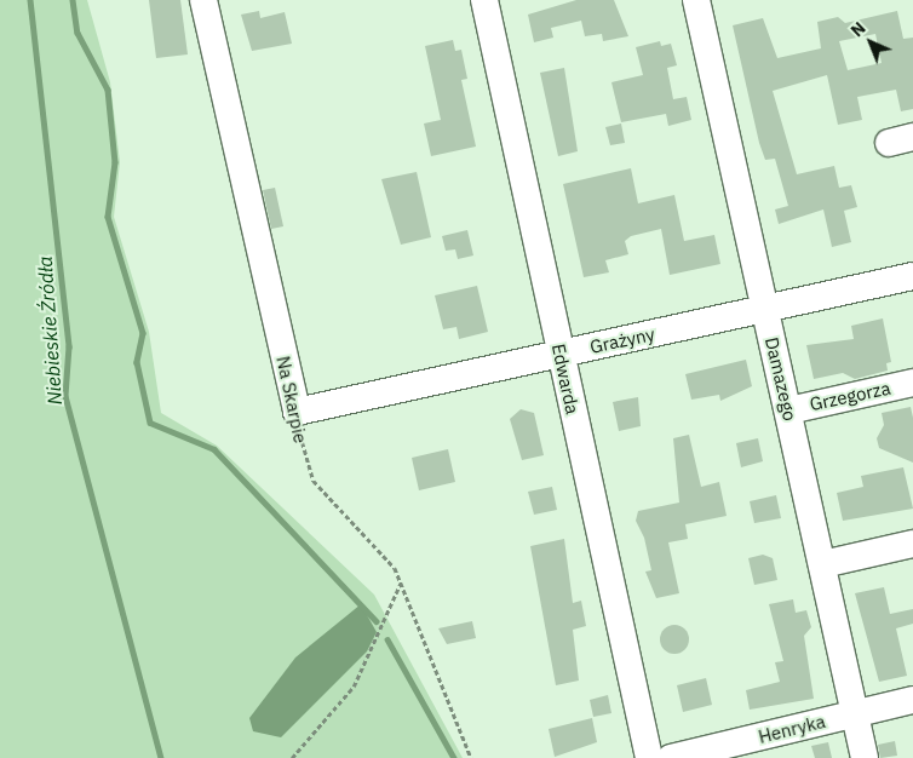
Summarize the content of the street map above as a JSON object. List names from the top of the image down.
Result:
{
  "streets": {
    "street": [
      "Grażyny",
      "Edwarda",
      "Damazego",
      "Grzegorza",
      "Na Skarpie",
      "Henryka"
    ]
  },
  "crossings": [
    ["Grażyny", "Edwarda"],
    ["Grażyny", "Damazego"],
    ["Grażyny", "Na Skarpie"],
    ["Damazego", "Grzegorza"],
    ["Damazego", "Henryka"]
  ],
  "water": ["Niebieskie Źródła"],
  "north": "top left"
}
